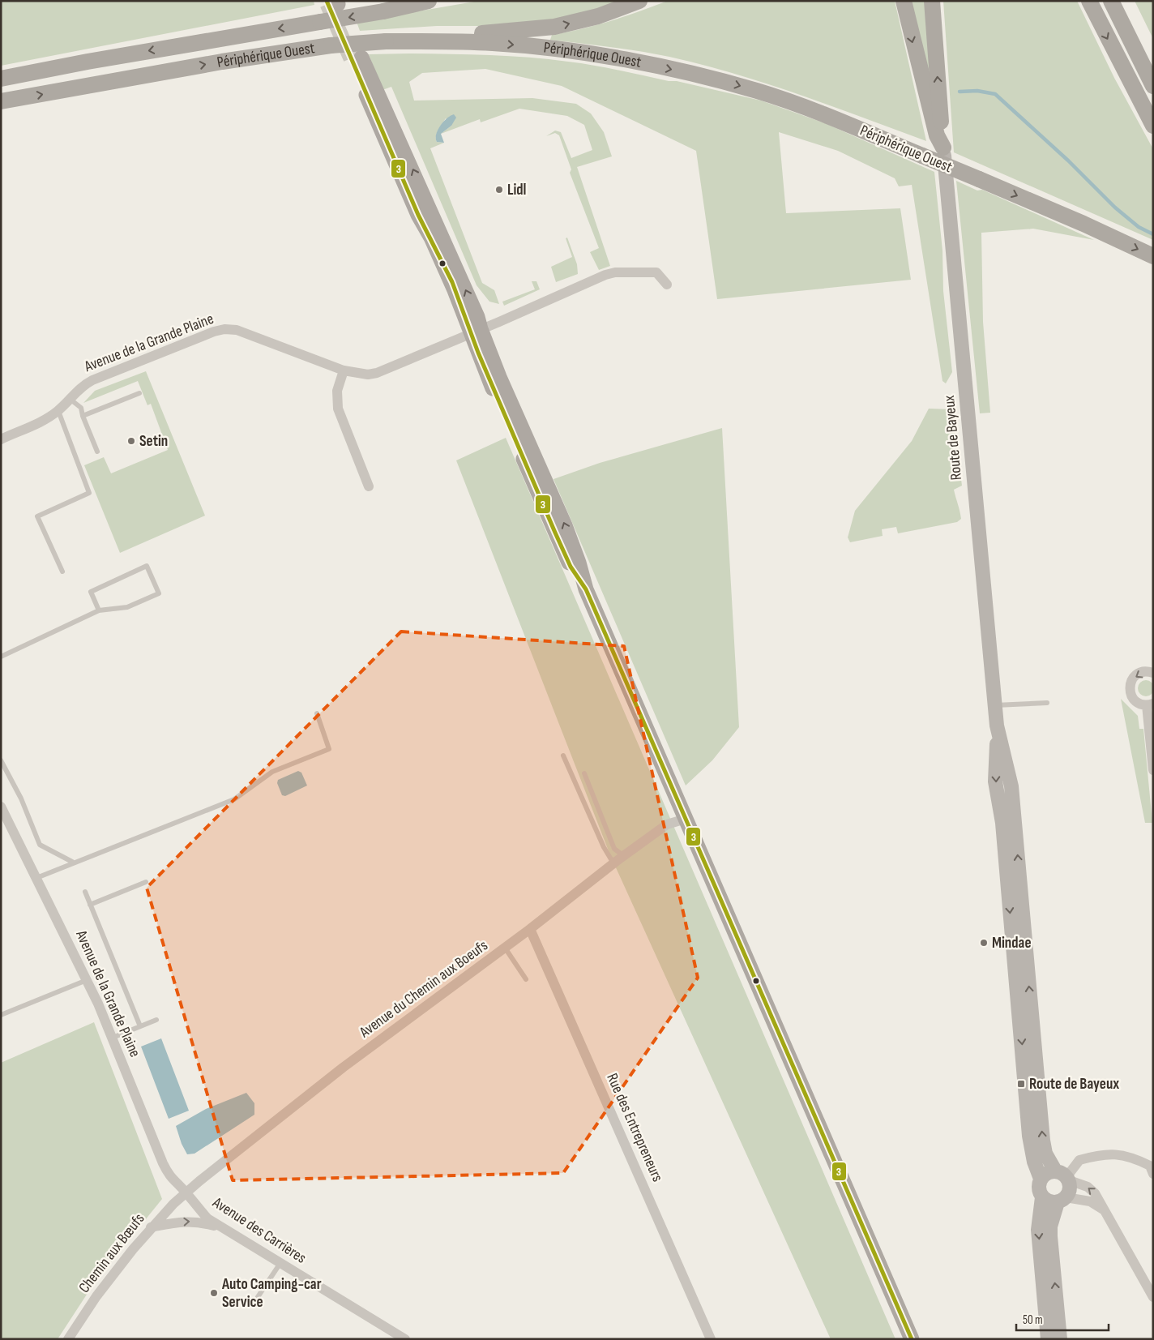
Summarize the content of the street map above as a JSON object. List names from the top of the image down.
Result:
{
  "streets": {
    "highway": ["Périphérique Ouest"],
    "main road": ["Route de Bayeux"],
    "street": [
      "Avenue de la Grande Plaine",
      "Avenue du Chemin aux Boeufs",
      "Rue des Entrepreneurs",
      "Avenue des Carrières",
      "Chemin aux Bœufs"
    ]
  },
  "crossings": [
    ["Avenue de la Grande Plaine", "Avenue du Chemin aux Boeufs"],
    ["Avenue de la Grande Plaine", "Avenue des Carrières"],
    ["Avenue de la Grande Plaine", "Chemin aux Bœufs"],
    ["Avenue du Chemin aux Boeufs", "Rue des Entrepreneurs"],
    ["Avenue du Chemin aux Boeufs", "Avenue des Carrières"],
    ["Avenue du Chemin aux Boeufs", "Chemin aux Bœufs"],
    ["Avenue des Carrières", "Chemin aux Bœufs"]
  ],
  "places": {
    "other": [
      "Lidl",
      "Setin",
      "Mindae",
      "Auto Camping-car Service"
    ],
    "transit": ["Route de Bayeux"]
  },
  "lines": ["transit line 3"],
  "scale_bar": "50 m"
}
